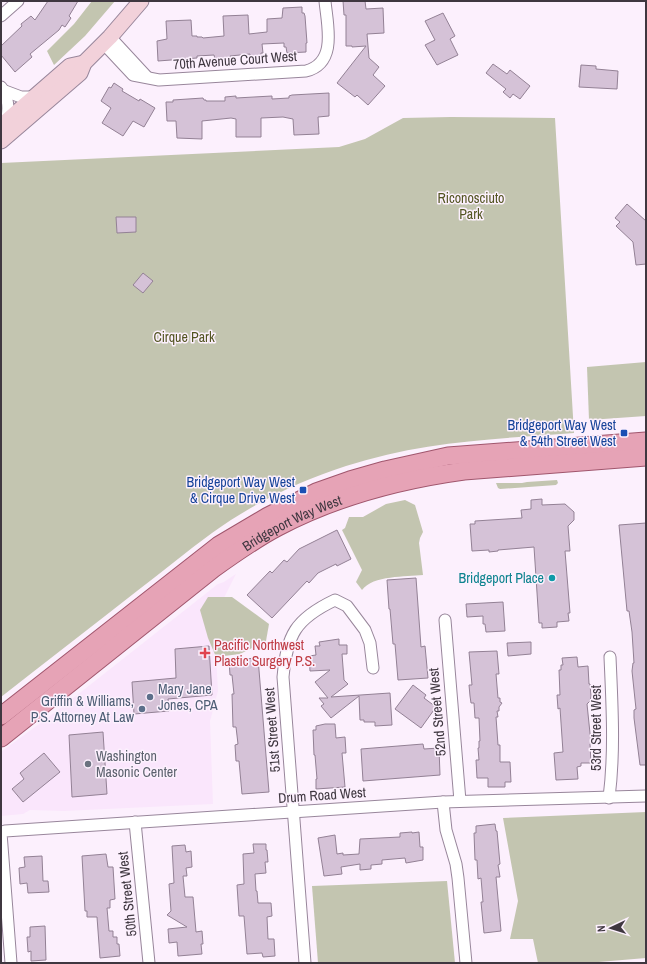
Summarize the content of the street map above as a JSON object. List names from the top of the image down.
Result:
{
  "streets": {
    "main road": ["Bridgeport Way West"],
    "street": [
      "70th Avenue Court West",
      "52nd Street West",
      "53rd Street West",
      "51st Street West",
      "Drum Road West",
      "50th Street West"
    ]
  },
  "crossings": [
    ["52nd Street West", "Drum Road West"],
    ["53rd Street West", "Drum Road West"],
    ["51st Street West", "Drum Road West"],
    ["Drum Road West", "50th Street West"]
  ],
  "parks": ["Riconosciuto Park", "Cirque Park"],
  "places": {
    "transit": ["Bridgeport Way West & 54th Street West", "Bridgeport Way West & Cirque Drive West"],
    "other": [
      "Bridgeport Place",
      "Mary Jane Jones, CPA",
      "Griffin & Williams, P.S. Attorney At Law",
      "Washington Masonic Center"
    ],
    "health": ["Pacific Northwest Plastic Surgery P.S."]
  },
  "north": "left"
}
